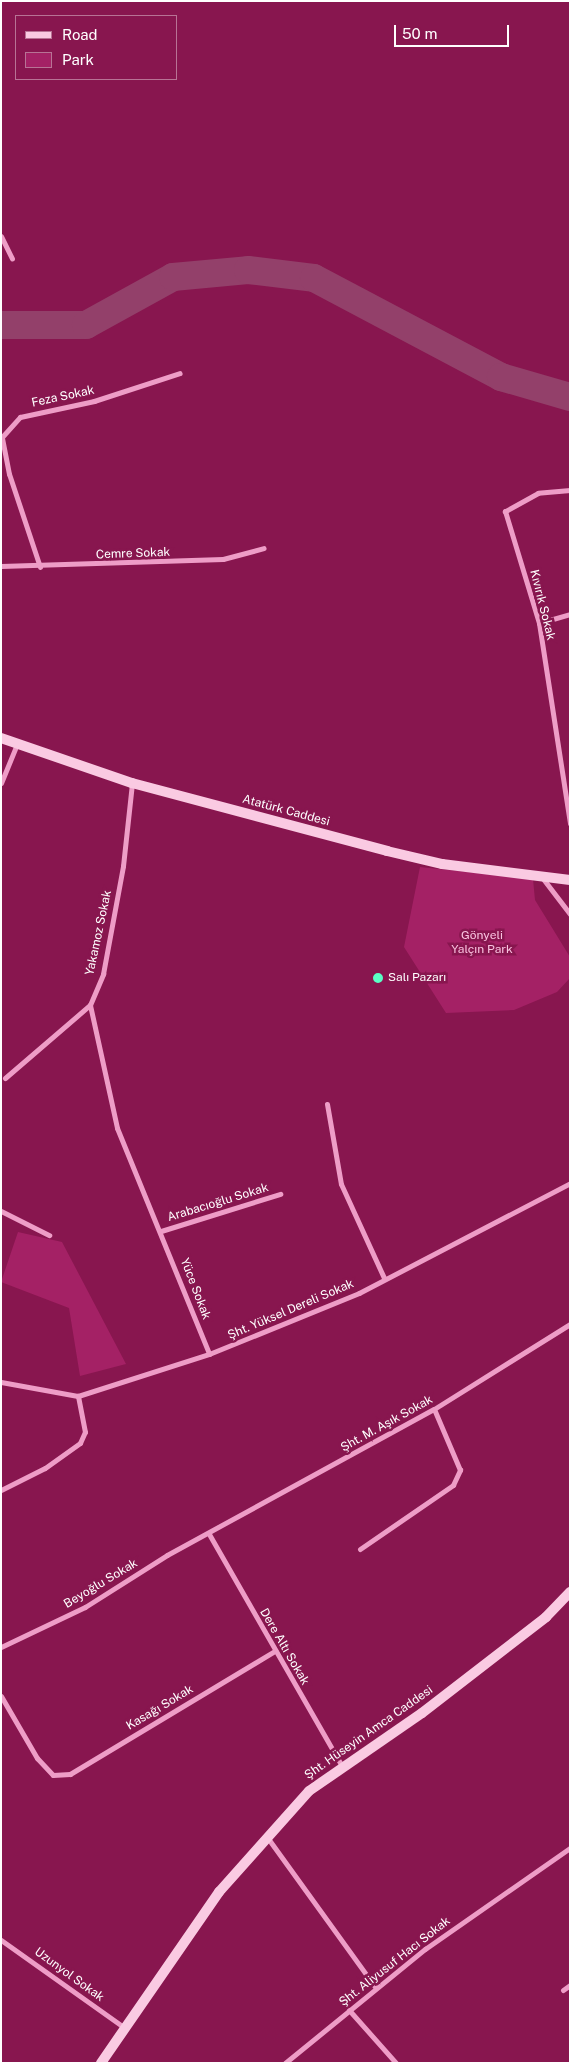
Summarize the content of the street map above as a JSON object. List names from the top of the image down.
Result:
{
  "streets": {
    "street": [
      "Feza Sokak",
      "Cemre Sokak",
      "Kıvırık Sokak",
      "Atatürk Caddesi",
      "Yakamoz Sokak",
      "Arabacıoğlu Sokak",
      "Yüce Sokak",
      "Şht. Yüksel Dereli Sokak",
      "Şht. M. Aşık Sokak",
      "Beyoğlu Sokak",
      "Dere Altı Sokak",
      "Kasağı Sokak",
      "Şht. Hüseyin Amca Caddesi",
      "Şht. Aliyusuf Hacı Sokak",
      "Uzunyol Sokak"
    ]
  },
  "crossings": [
    ["Feza Sokak", "Cemre Sokak"],
    ["Atatürk Caddesi", "Yakamoz Sokak"],
    ["Yakamoz Sokak", "Yüce Sokak"],
    ["Arabacıoğlu Sokak", "Yüce Sokak"],
    ["Yüce Sokak", "Şht. Yüksel Dereli Sokak"],
    ["Şht. M. Aşık Sokak", "Beyoğlu Sokak"],
    ["Şht. M. Aşık Sokak", "Dere Altı Sokak"],
    ["Beyoğlu Sokak", "Dere Altı Sokak"],
    ["Dere Altı Sokak", "Kasağı Sokak"],
    ["Dere Altı Sokak", "Şht. Hüseyin Amca Caddesi"],
    ["Şht. Hüseyin Amca Caddesi", "Uzunyol Sokak"]
  ],
  "parks": ["Gönyeli Yalçın Park"],
  "places": ["Salı Pazarı"],
  "legend": ["Road", "Park"],
  "scale_bar": "50 m"
}
